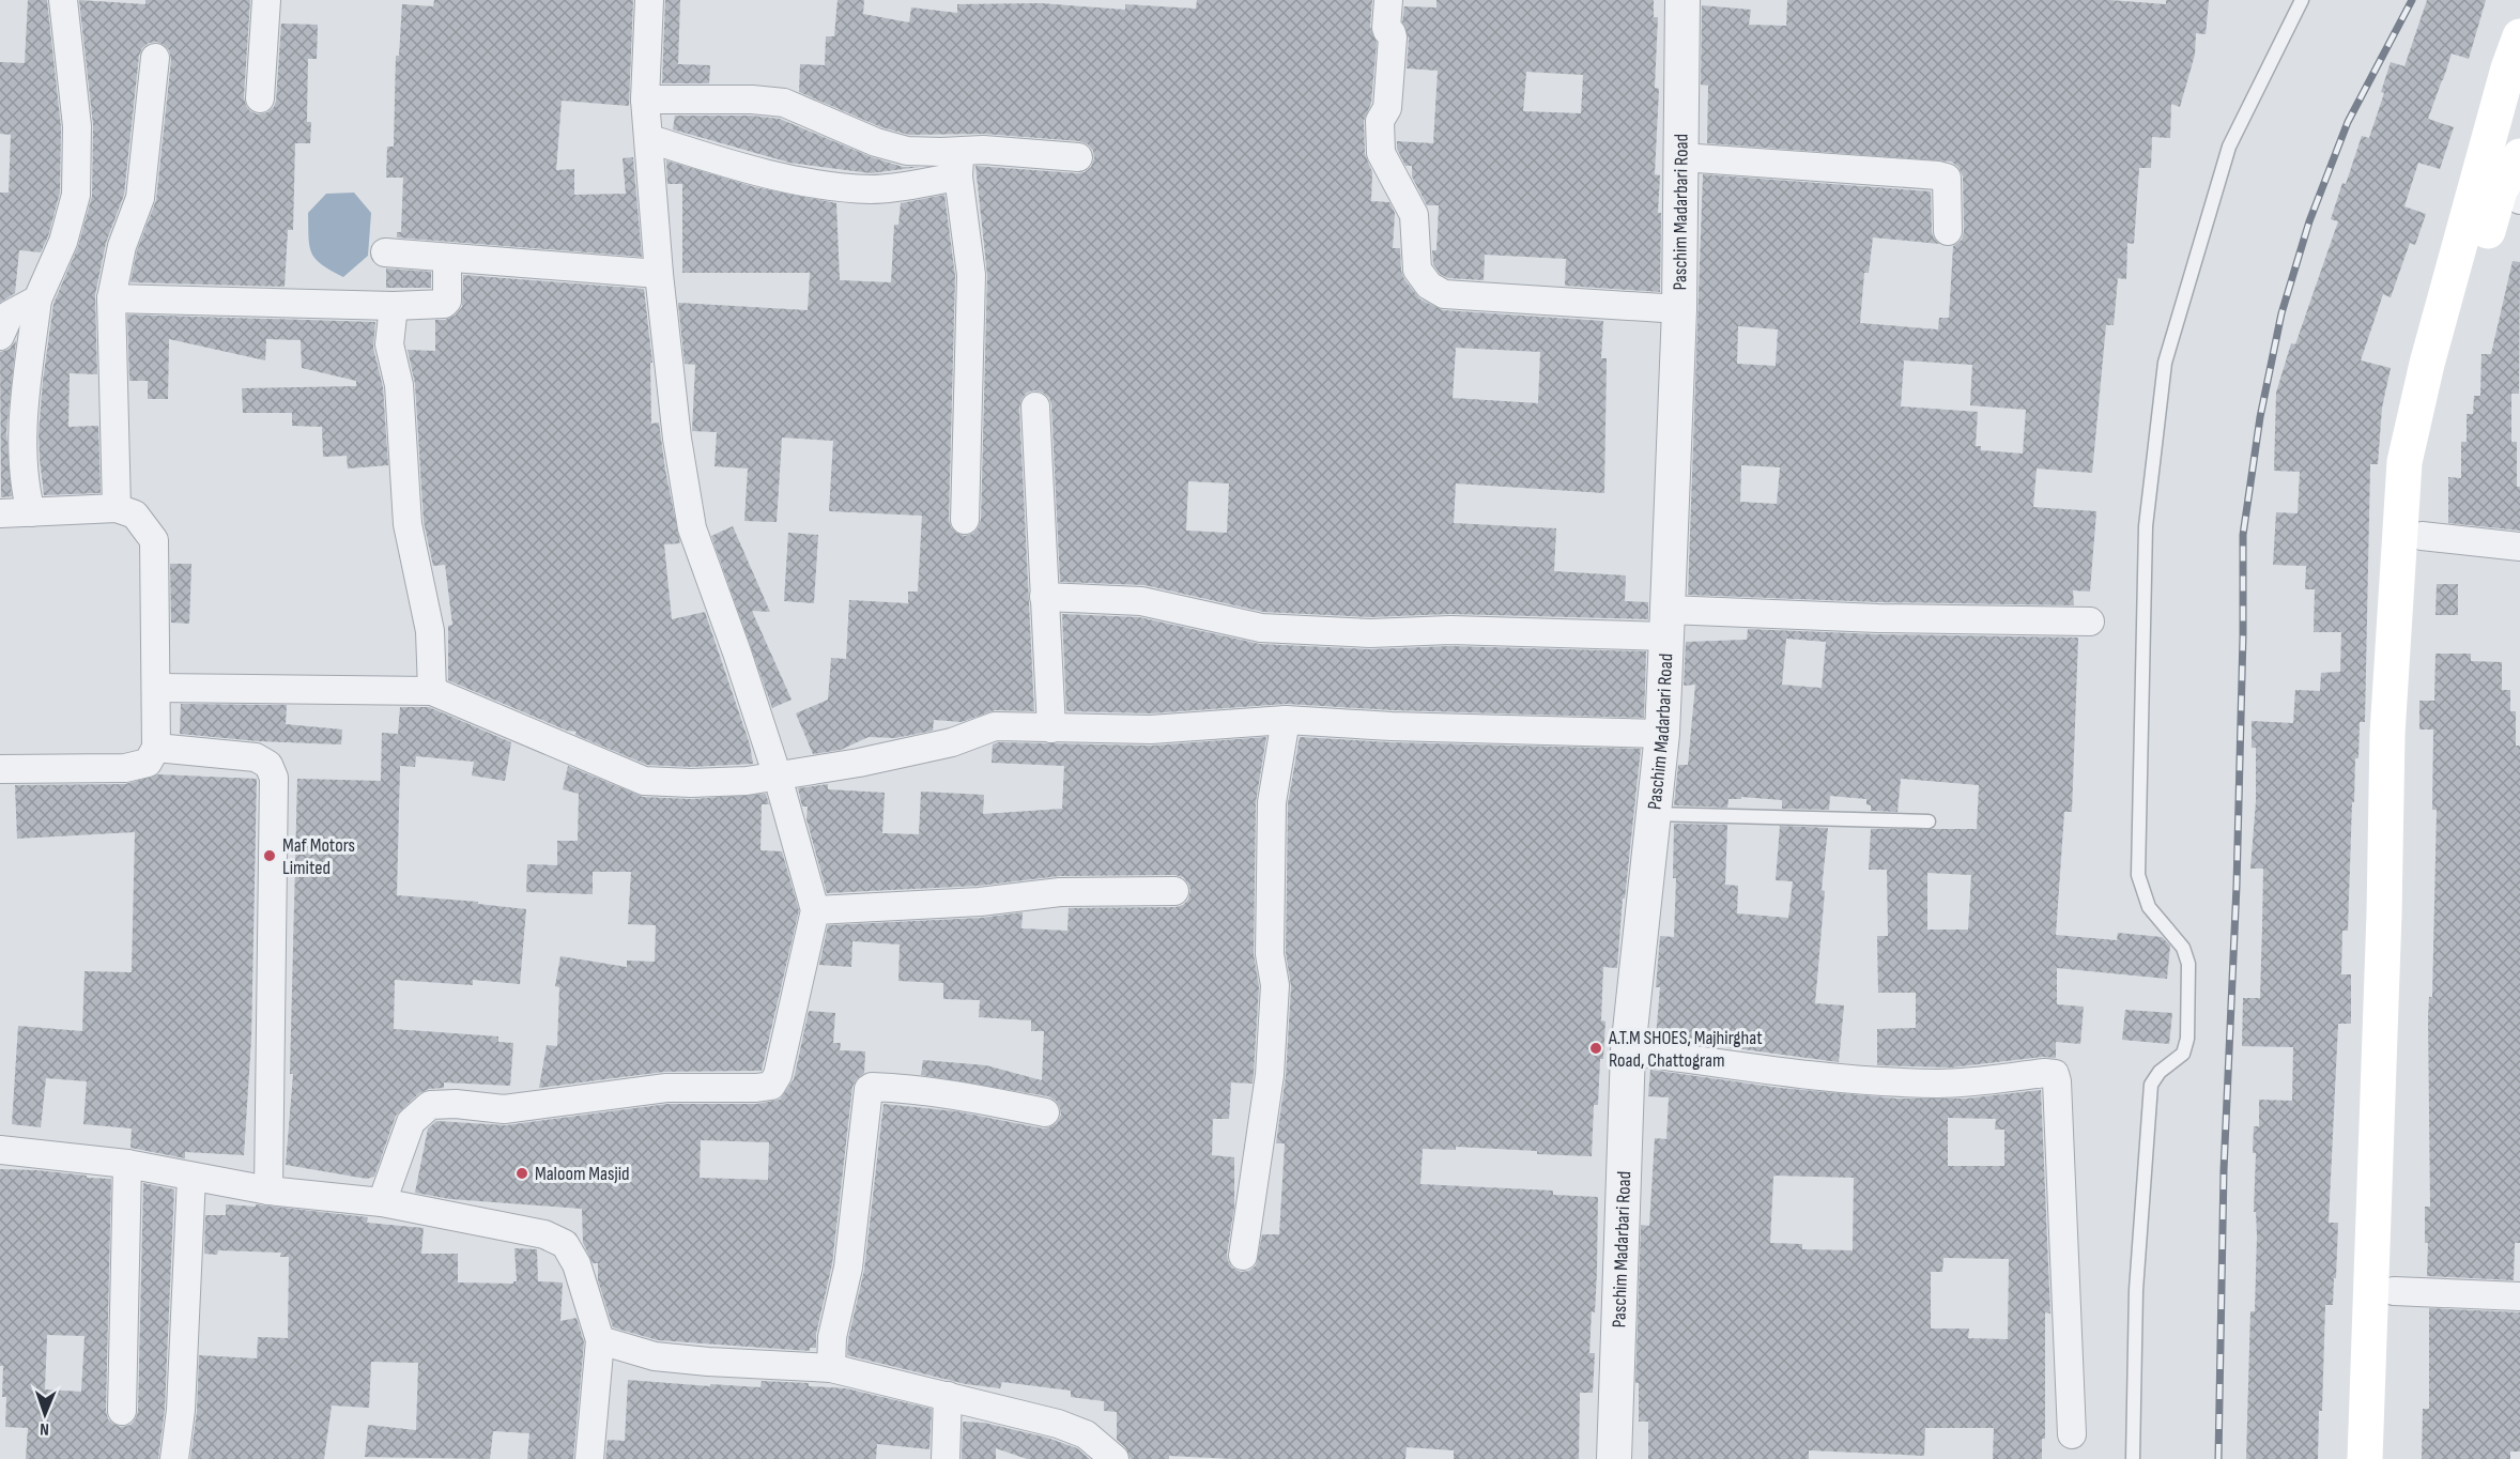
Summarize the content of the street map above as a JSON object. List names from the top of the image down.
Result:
{
  "streets": {
    "street": ["Paschim Madarbari Road"]
  },
  "places": ["Maf Motors Limited", "A.T.M SHOES, Majhirghat Road, Chattogram", "Maloom Masjid"],
  "north": "bottom"
}
